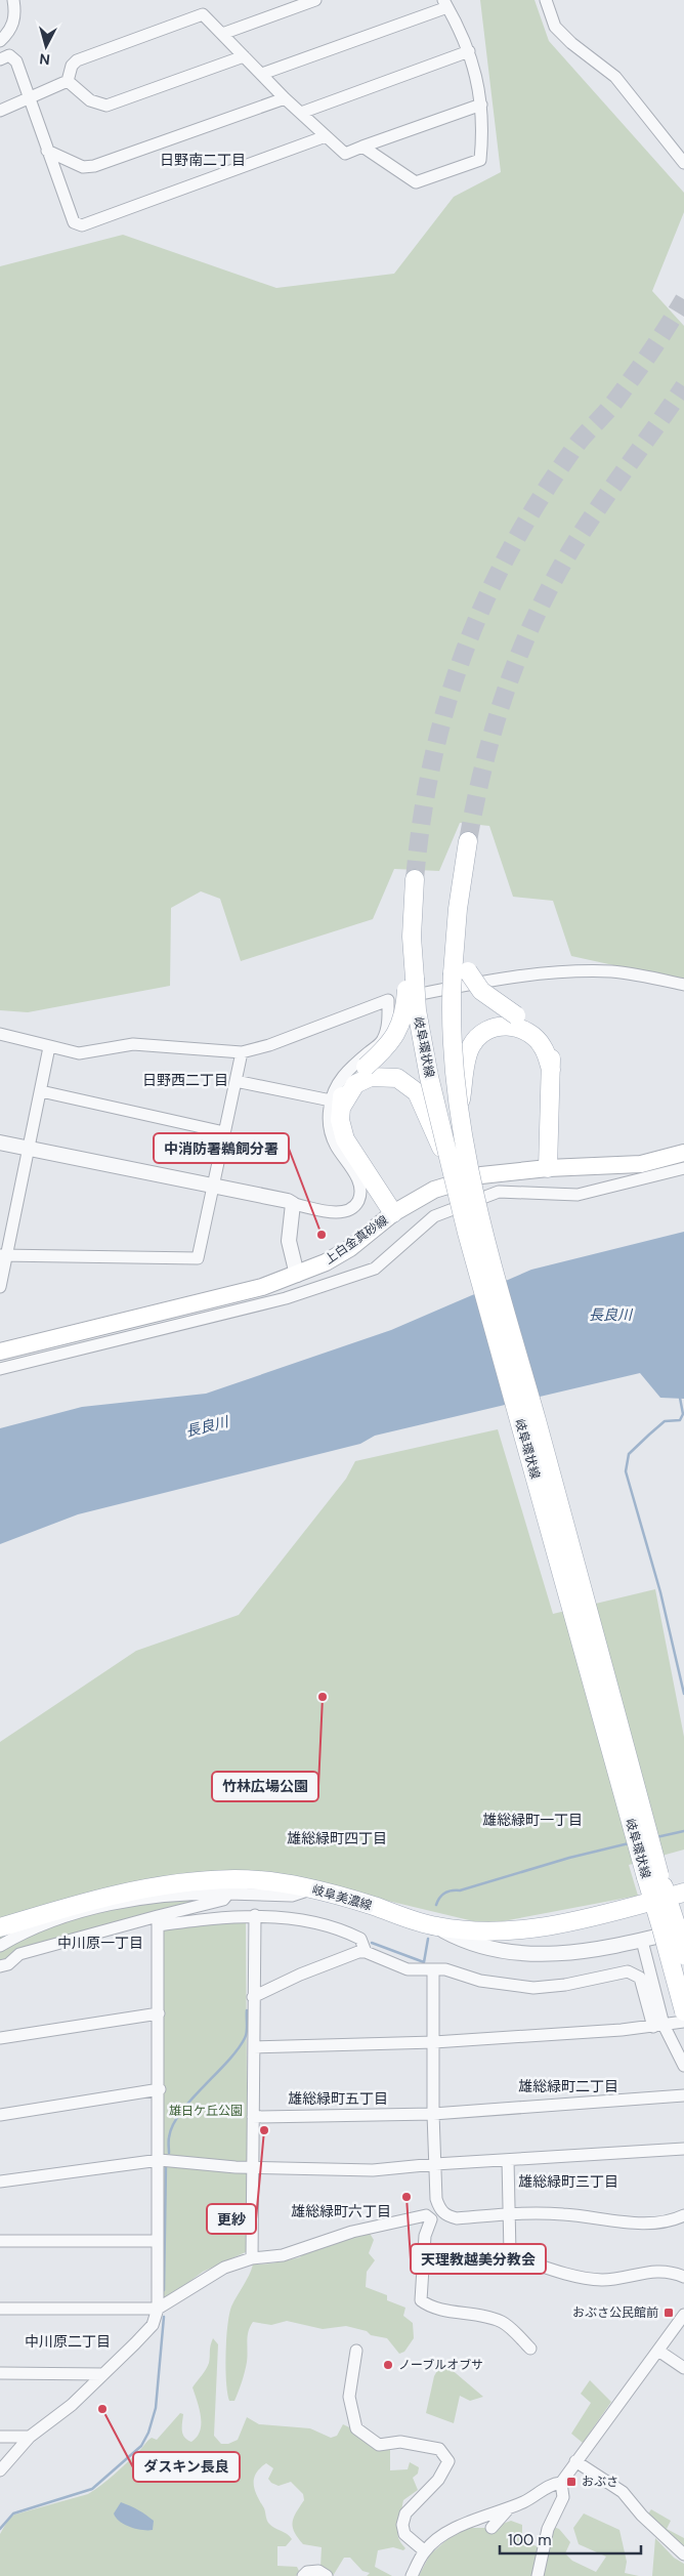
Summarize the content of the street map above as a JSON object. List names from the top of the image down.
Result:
{
  "streets": {
    "main road": ["岐阜環状線", "上白金真砂線", "岐阜美濃線"]
  },
  "crossings": [
    ["岐阜環状線", "岐阜美濃線"]
  ],
  "districts": [
    "日野南二丁目",
    "日野西二丁目",
    "雄総緑町一丁目",
    "雄総緑町四丁目",
    "中川原一丁目",
    "雄総緑町二丁目",
    "雄総緑町五丁目",
    "雄総緑町三丁目",
    "雄総緑町六丁目",
    "中川原二丁目"
  ],
  "water": ["長良川"],
  "parks": ["雄日ケ丘公園"],
  "places": {
    "other": [
      "中消防署鵜飼分署",
      "竹林広場公園",
      "更紗",
      "天理教越美分教会",
      "ノーブルオブサ",
      "ダスキン長良"
    ],
    "transit": ["おぶさ公民館前", "おぶさ"]
  },
  "scale_bar": "100 m",
  "north": "bottom"
}
